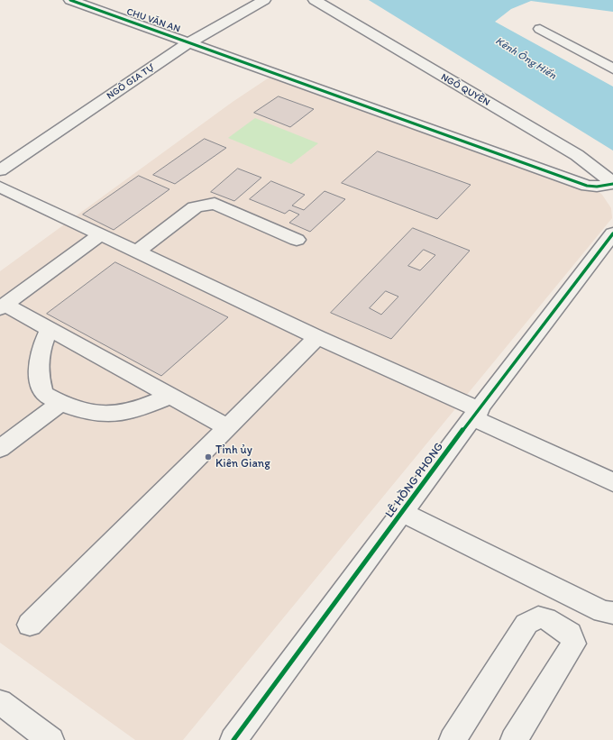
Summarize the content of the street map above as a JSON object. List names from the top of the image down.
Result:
{
  "streets": {
    "street": [
      "CHU VĂN AN",
      "NGÔ GIA TỰ",
      "NGÔ QUYỀN",
      "LÊ HỒNG PHONG"
    ]
  },
  "crossings": [
    ["CHU VĂN AN", "NGÔ GIA TỰ"],
    ["CHU VĂN AN", "NGÔ QUYỀN"]
  ],
  "water": ["Kênh Ông Hiển"],
  "places": ["Tỉnh ủy Kiên Giang"]
}
